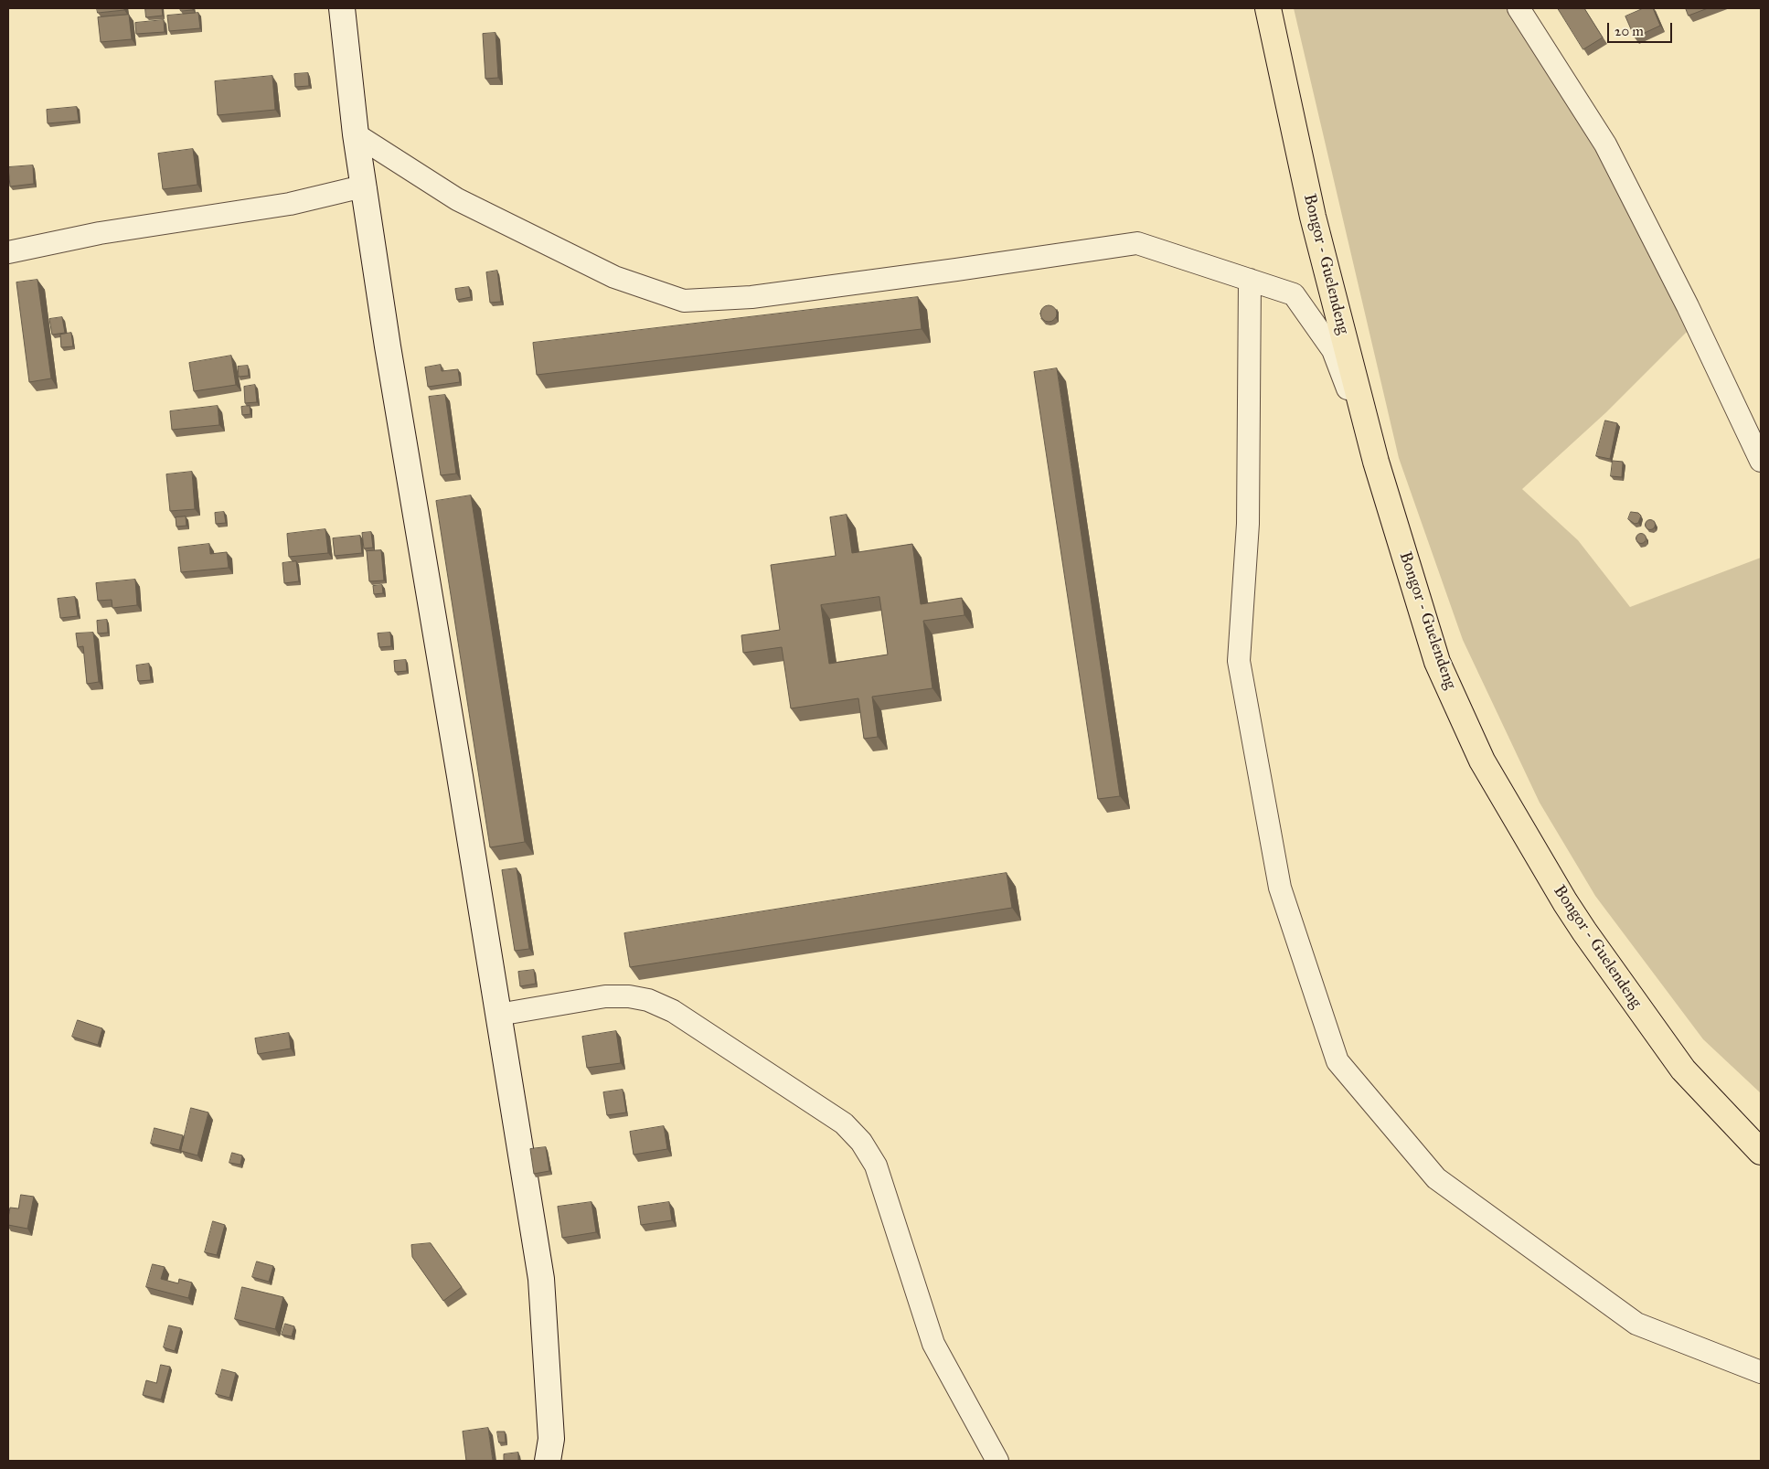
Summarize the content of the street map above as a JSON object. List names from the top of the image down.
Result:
{
  "streets": {
    "highway": ["Bongor - Guelendeng"]
  },
  "scale_bar": "20 m"
}
